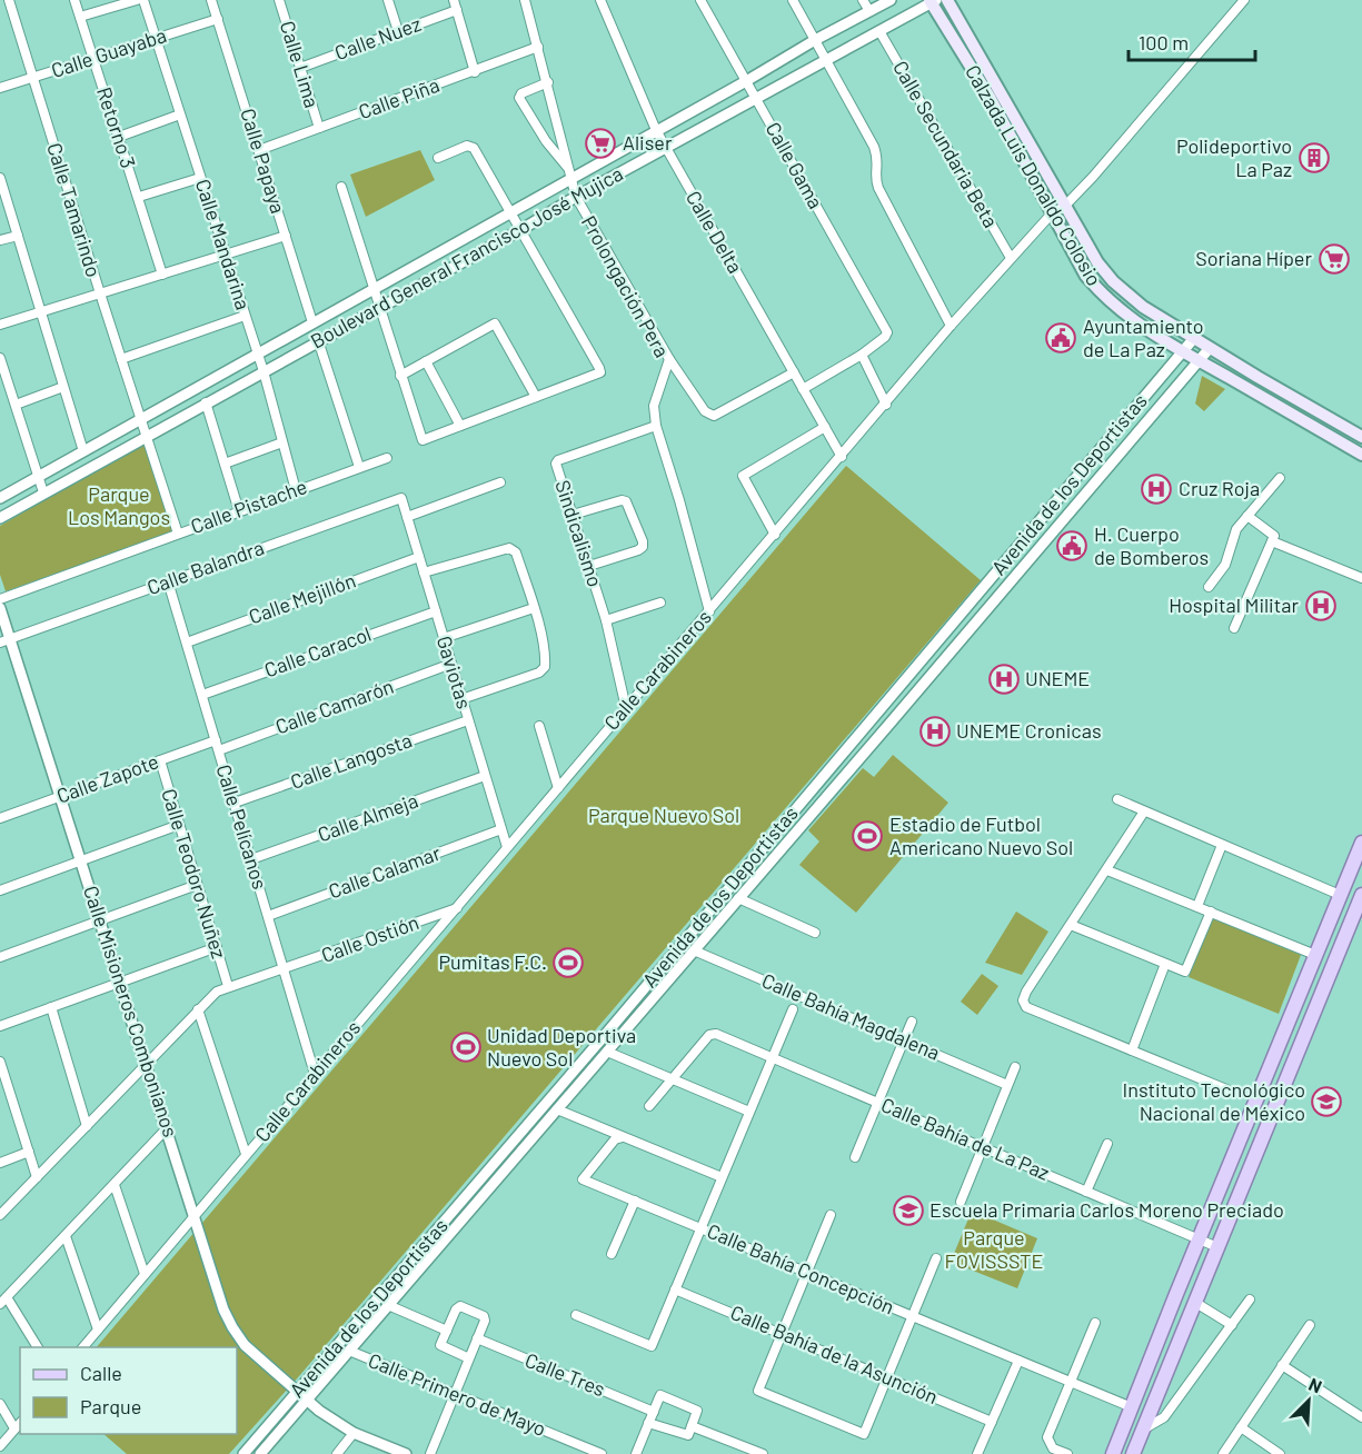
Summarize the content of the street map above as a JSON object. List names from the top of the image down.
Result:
{
  "streets": {
    "main road": ["Calzada Luis Donaldo Colosio"],
    "street": [
      "Calle Nuez",
      "Calle Guayaba",
      "Calle Lima",
      "Calle Piña",
      "Retorno 3",
      "Calle Secundaria Beta",
      "Calle Papaya",
      "Calle Gama",
      "Calle Tamarindo",
      "Calle Delta",
      "Calle Mandarina",
      "Boulevard General Francisco José Mujica",
      "Prolongación Pera",
      "Avenida de los Deportistas",
      "Calle Pistache",
      "Sindicalismo",
      "Calle Balandra",
      "Calle Mejillón",
      "Calle Caracol",
      "Calle Carabineros",
      "Gaviotas",
      "Calle Camarón",
      "Calle Langosta",
      "Calle Zapote",
      "Calle Almeja",
      "Calle Pelícanos",
      "Calle Calamar",
      "Calle Teodoro Nuñez",
      "Calle Ostión",
      "Calle Misioneros Combonianos",
      "Calle Bahía Magdalena",
      "Calle Bahía de La Paz",
      "Calle Bahía Concepción",
      "Calle Bahía de la Asunción",
      "Calle Tres",
      "Calle Primero de Mayo"
    ]
  },
  "crossings": [
    ["Calle Nuez", "Calle Lima"],
    ["Calle Guayaba", "Retorno 3"],
    ["Calle Guayaba", "Calle Papaya"],
    ["Calle Guayaba", "Calle Tamarindo"],
    ["Calle Guayaba", "Calle Mandarina"],
    ["Calle Lima", "Calle Piña"],
    ["Calle Piña", "Calle Papaya"],
    ["Calle Piña", "Prolongación Pera"],
    ["Calle Secundaria Beta", "Boulevard General Francisco José Mujica"],
    ["Calle Secundaria Beta", "Calle Carabineros"],
    ["Calle Papaya", "Boulevard General Francisco José Mujica"],
    ["Calle Gama", "Boulevard General Francisco José Mujica"],
    ["Calzada Luis Donaldo Colosio", "Boulevard General Francisco José Mujica"],
    ["Calzada Luis Donaldo Colosio", "Avenida de los Deportistas"],
    ["Calzada Luis Donaldo Colosio", "Calle Carabineros"],
    ["Calle Tamarindo", "Boulevard General Francisco José Mujica"],
    ["Calle Tamarindo", "Calle Pistache"],
    ["Calle Delta", "Boulevard General Francisco José Mujica"],
    ["Calle Delta", "Calle Carabineros"],
    ["Calle Mandarina", "Boulevard General Francisco José Mujica"],
    ["Calle Mandarina", "Calle Pistache"],
    ["Boulevard General Francisco José Mujica", "Prolongación Pera"],
    ["Prolongación Pera", "Sindicalismo"],
    ["Prolongación Pera", "Calle Carabineros"],
    ["Avenida de los Deportistas", "Calle Misioneros Combonianos"],
    ["Avenida de los Deportistas", "Calle Bahía Magdalena"],
    ["Avenida de los Deportistas", "Calle Primero de Mayo"],
    ["Sindicalismo", "Calle Carabineros"],
    ["Calle Balandra", "Gaviotas"],
    ["Calle Balandra", "Calle Pelícanos"],
    ["Calle Balandra", "Calle Misioneros Combonianos"],
    ["Calle Mejillón", "Gaviotas"],
    ["Calle Mejillón", "Calle Pelícanos"],
    ["Calle Caracol", "Gaviotas"],
    ["Calle Caracol", "Calle Pelícanos"],
    ["Calle Carabineros", "Gaviotas"],
    ["Calle Carabineros", "Calle Pelícanos"],
    ["Calle Carabineros", "Calle Ostión"],
    ["Calle Carabineros", "Calle Misioneros Combonianos"],
    ["Gaviotas", "Calle Camarón"],
    ["Gaviotas", "Calle Langosta"],
    ["Gaviotas", "Calle Almeja"],
    ["Gaviotas", "Calle Calamar"],
    ["Calle Camarón", "Calle Zapote"],
    ["Calle Camarón", "Calle Pelícanos"],
    ["Calle Langosta", "Calle Pelícanos"],
    ["Calle Zapote", "Calle Pelícanos"],
    ["Calle Zapote", "Calle Teodoro Nuñez"],
    ["Calle Zapote", "Calle Misioneros Combonianos"],
    ["Calle Almeja", "Calle Pelícanos"],
    ["Calle Pelícanos", "Calle Calamar"],
    ["Calle Pelícanos", "Calle Ostión"],
    ["Calle Teodoro Nuñez", "Calle Ostión"]
  ],
  "parks": ["Parque Los Mangos", "Parque Nuevo Sol", "Parque FOVISSSTE"],
  "places": {
    "supermarket": ["Aliser", "Soriana Híper"],
    "building": ["Polideportivo La Paz"],
    "public building": ["Ayuntamiento de La Paz", "H. Cuerpo de Bomberos"],
    "hospital": [
      "Cruz Roja",
      "Hospital Militar",
      "UNEME",
      "UNEME Cronicas"
    ],
    "sports": ["Estadio de Futbol Americano Nuevo Sol", "Pumitas F.C.", "Unidad Deportiva Nuevo Sol"],
    "school or university": ["Instituto Tecnológico Nacional de México", "Escuela Primaria Carlos Moreno Preciado"]
  },
  "legend": ["Calle", "Parque"],
  "scale_bar": "100 m",
  "north": "top right"
}
